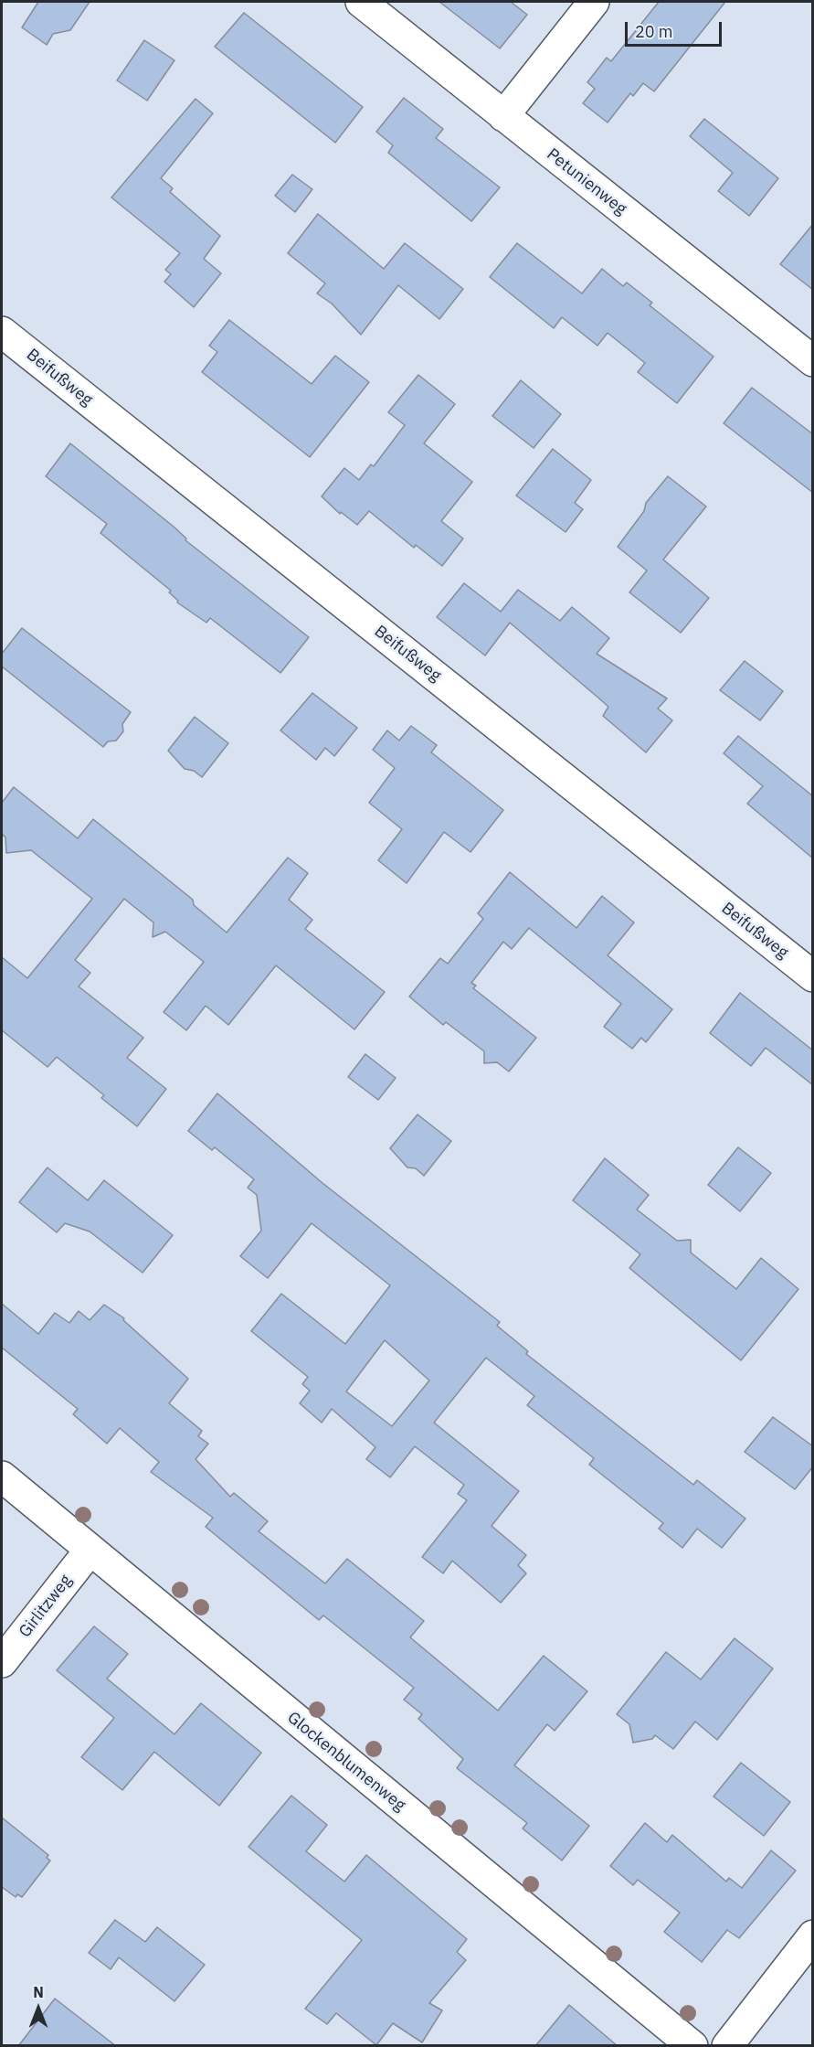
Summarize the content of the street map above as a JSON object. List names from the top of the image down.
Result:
{
  "streets": {
    "street": [
      "Petunienweg",
      "Beifußweg",
      "Girlitzweg",
      "Glockenblumenweg"
    ]
  },
  "crossings": [
    ["Girlitzweg", "Glockenblumenweg"]
  ],
  "scale_bar": "20 m",
  "north": "top"
}
